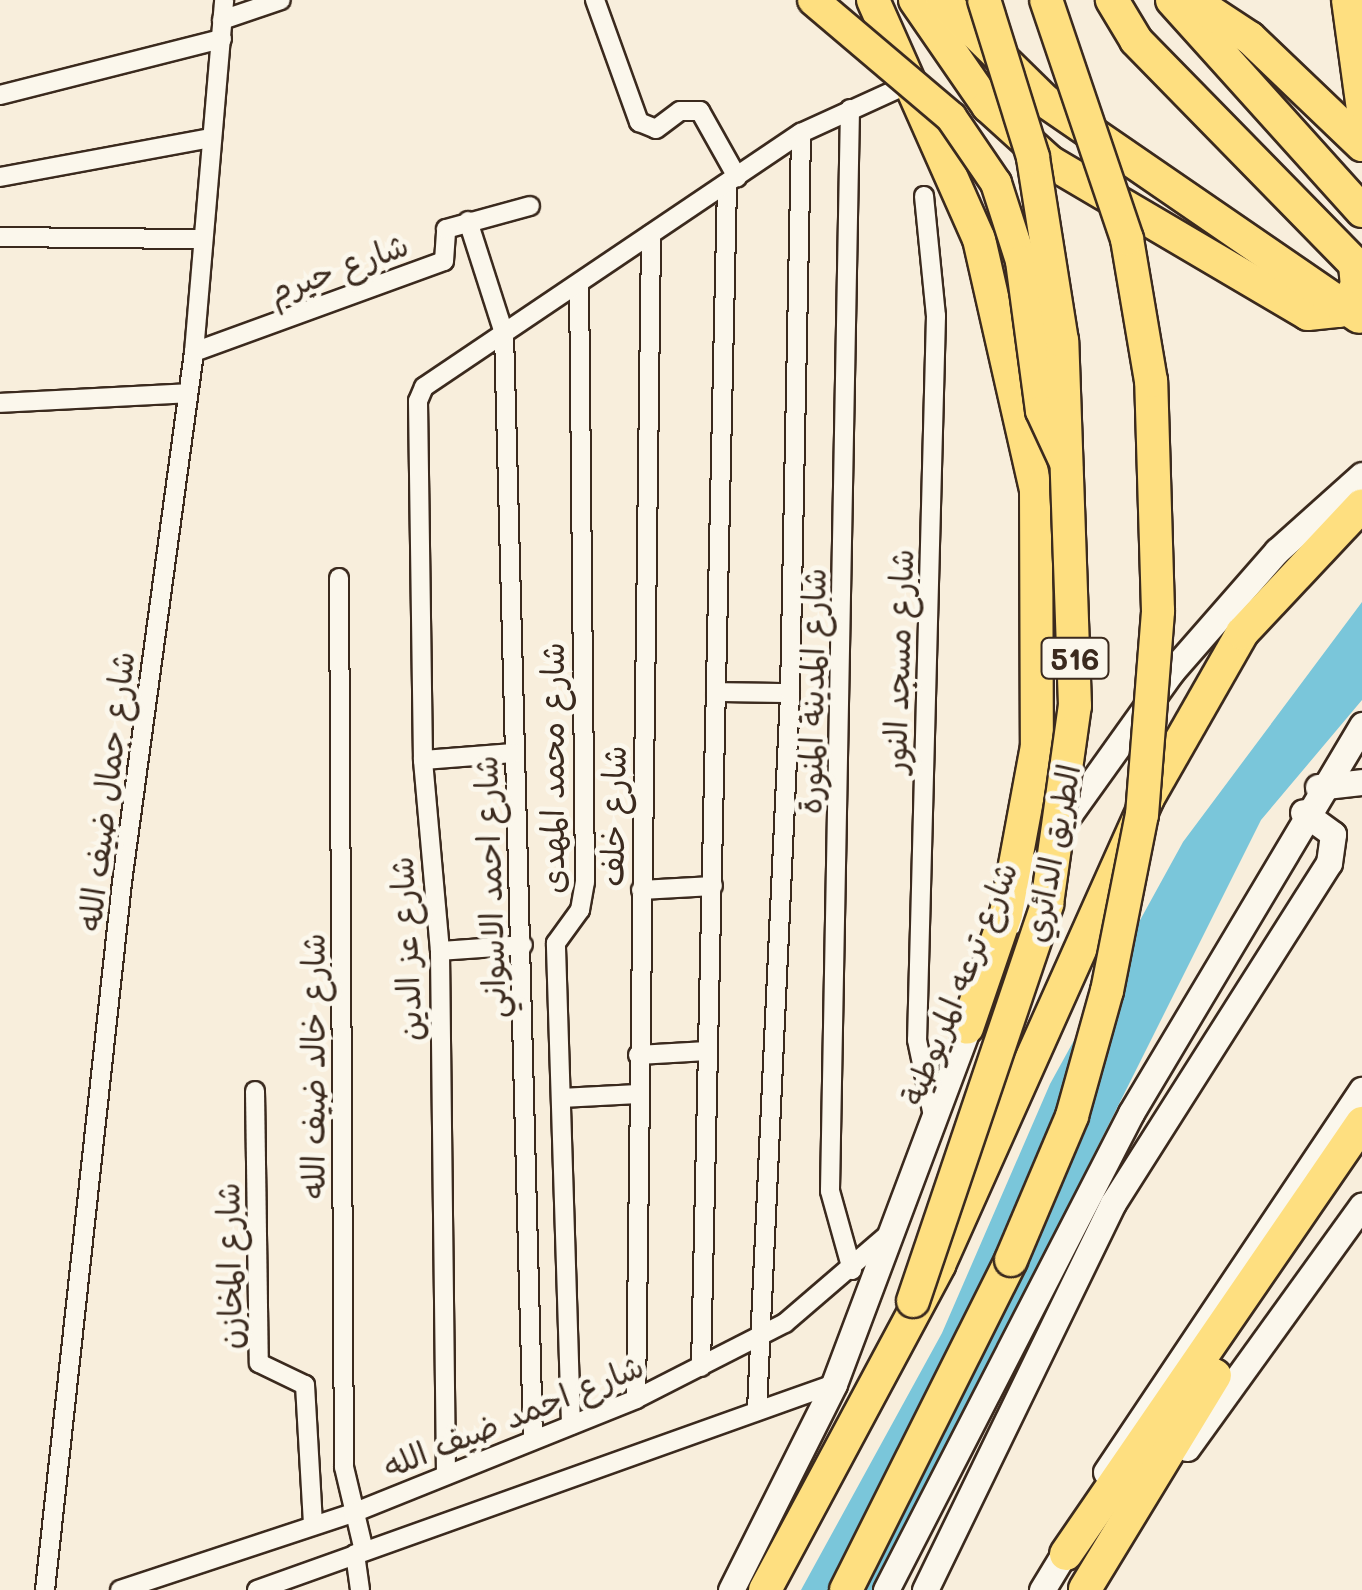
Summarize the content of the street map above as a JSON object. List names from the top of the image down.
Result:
{
  "streets": {
    "highway": ["516", "الطريق الدائري"],
    "main road": ["شارع ترعه المريوطية"],
    "street": [
      "شارع حيرم",
      "شارع مسجد النور",
      "شارع المدينة المنورة",
      "شارع محمد المهدى",
      "شارع جمال ضيف الله",
      "شارع خلف",
      "شارع احمد الاسواني",
      "شارع عز الدين",
      "شارع خالد ضيف الله",
      "شارع المخازن",
      "شارع احمد ضيف الله"
    ]
  },
  "crossings": [
    ["شارع حيرم", "شارع جمال ضيف الله"],
    ["شارع حيرم", "شارع احمد الاسواني"],
    ["شارع مسجد النور", "شارع ترعه المريوطية"],
    ["شارع المدينة المنورة", "شارع احمد ضيف الله"],
    ["شارع محمد المهدى", "شارع احمد ضيف الله"],
    ["شارع خلف", "شارع احمد ضيف الله"],
    ["شارع احمد الاسواني", "شارع عز الدين"],
    ["شارع احمد الاسواني", "شارع احمد ضيف الله"],
    ["شارع عز الدين", "شارع احمد ضيف الله"],
    ["شارع ترعه المريوطية", "شارع احمد ضيف الله"],
    ["شارع خالد ضيف الله", "شارع احمد ضيف الله"],
    ["شارع المخازن", "شارع احمد ضيف الله"]
  ]
}
